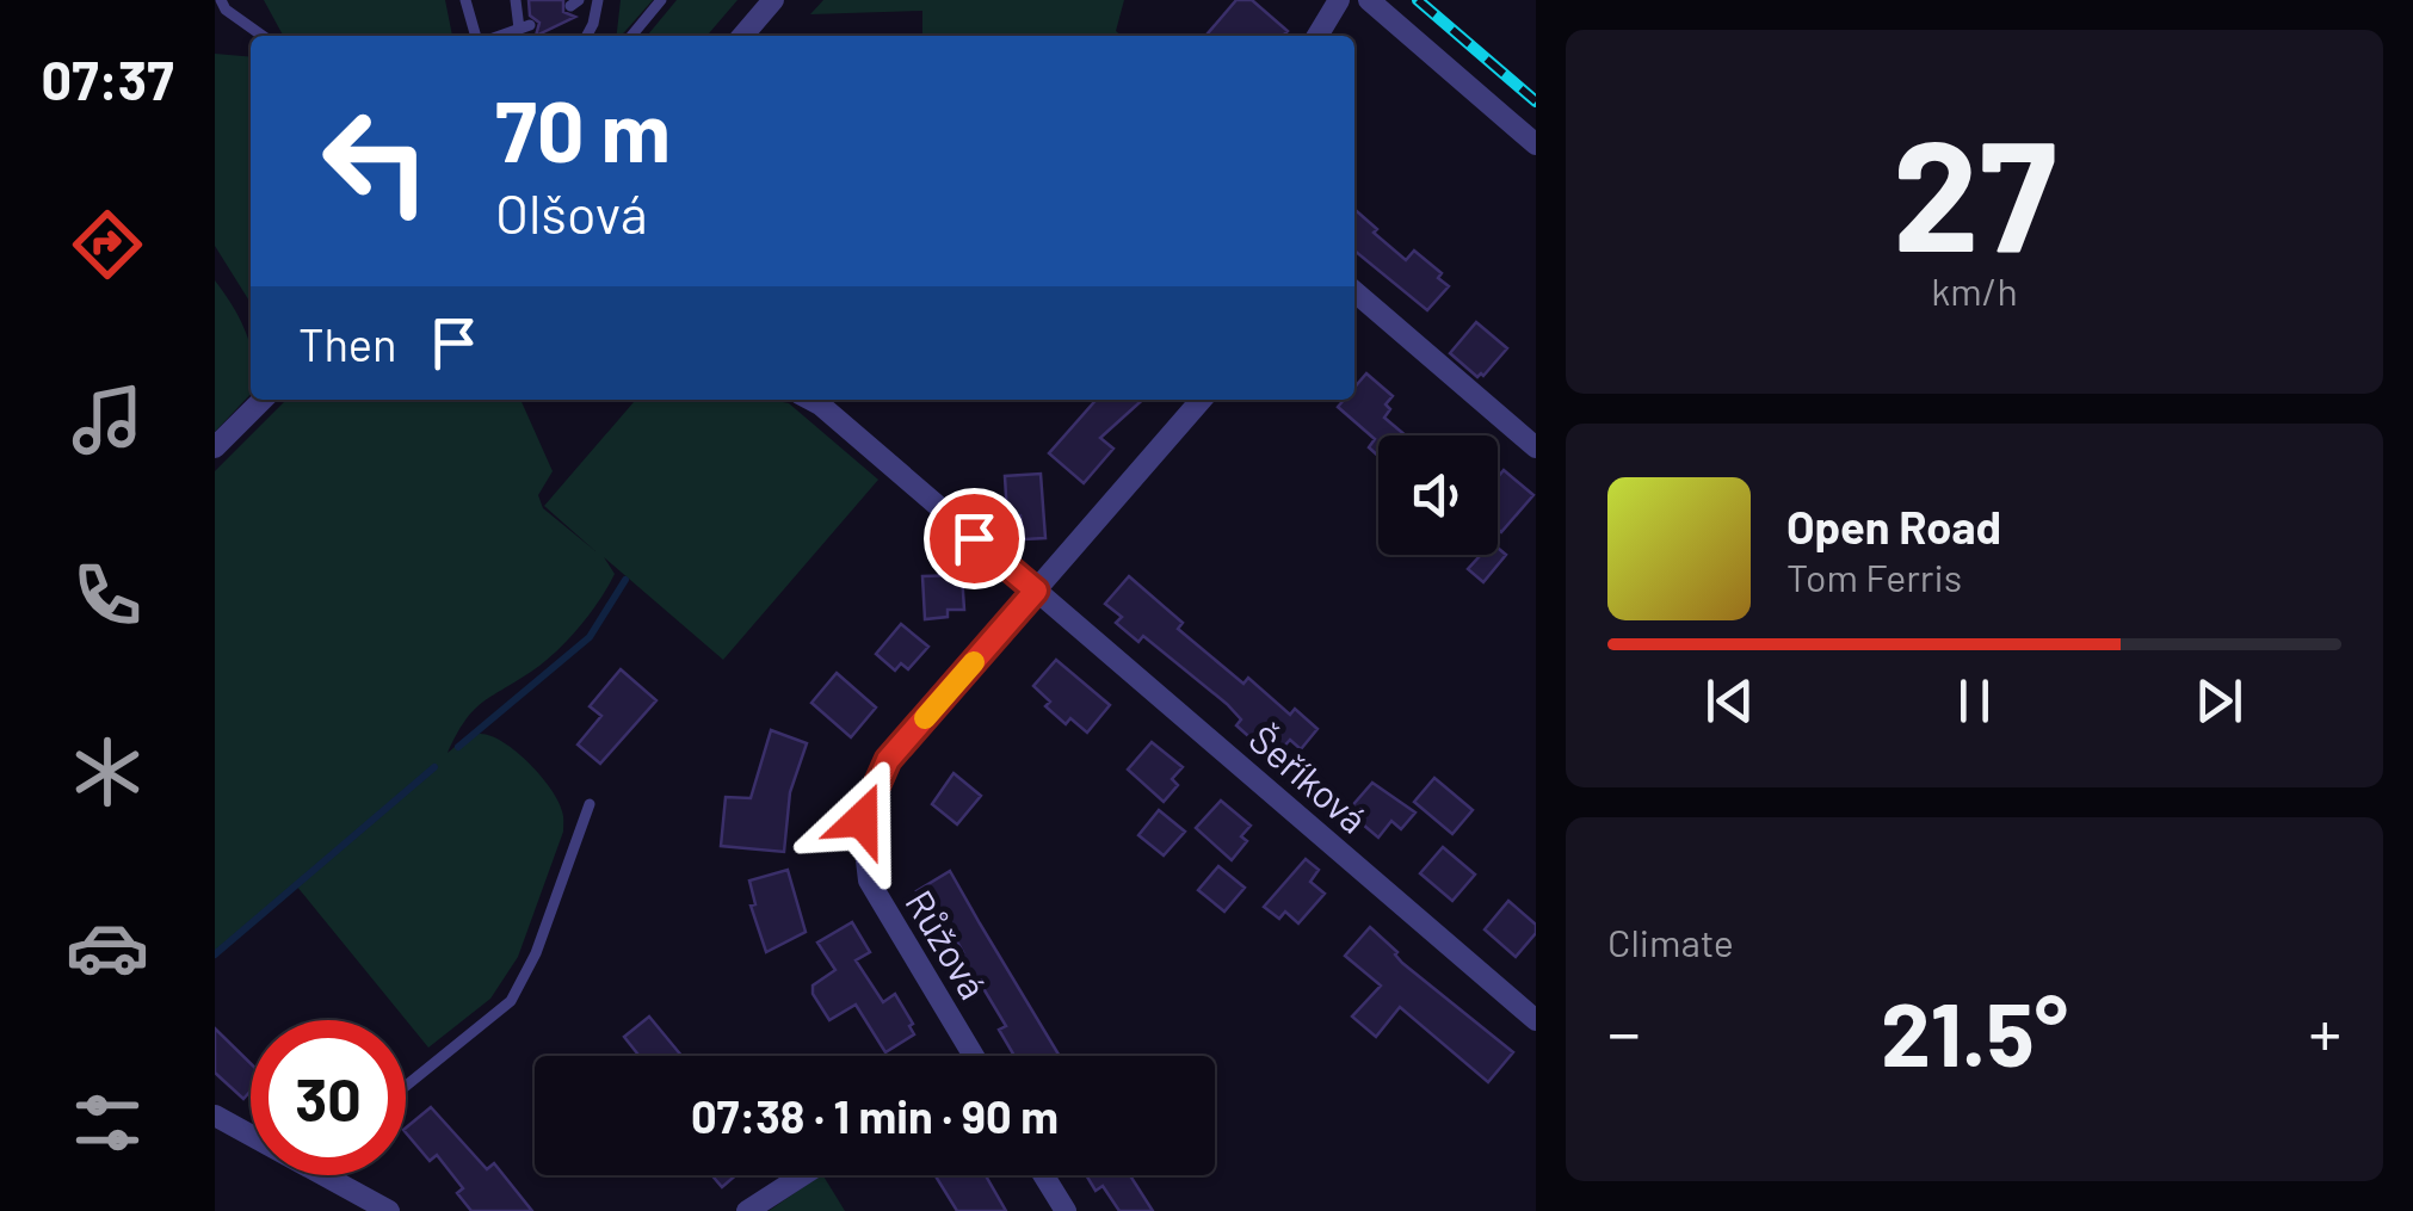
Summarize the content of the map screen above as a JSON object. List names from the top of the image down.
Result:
{
  "streets": {
    "street": ["Šeříková", "Růžová"]
  },
  "crossings": [
    ["Šeříková", "Růžová"]
  ],
  "page": {
    "tabs": "07:37",
    "tile": [
      ["27", "km/h"],
      "Climate"
    ],
    "turn": ["70 m", "Olšová"],
    "then": "Then",
    "song": ["Open Road", "Tom Ferris"],
    "heat": ["−", "21.5°", "+"],
    "limit": "30",
    "trip": "07:38 · 1 min · 90 m"
  }
}
